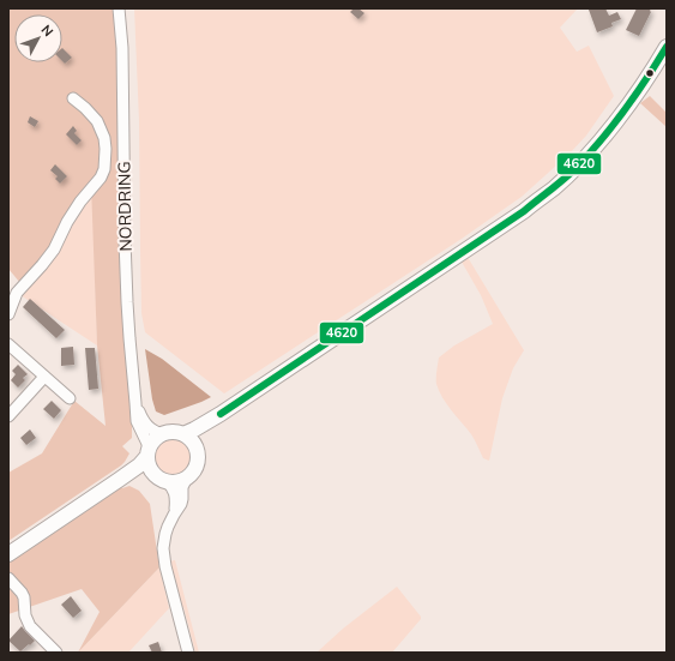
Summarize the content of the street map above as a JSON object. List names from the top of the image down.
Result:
{
  "streets": {
    "street": ["NORDRING"]
  },
  "lines": ["transit line 4620"],
  "north": "top right"
}
